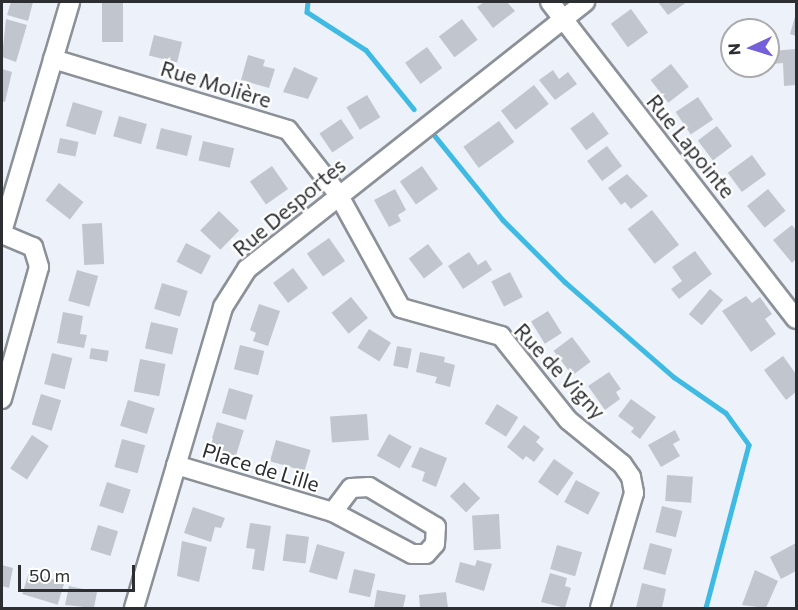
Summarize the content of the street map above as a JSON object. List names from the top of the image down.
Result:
{
  "streets": {
    "street": [
      "Rue Molière",
      "Rue Lapointe",
      "Rue Desportes",
      "Rue de Vigny",
      "Place de Lille"
    ]
  },
  "crossings": [
    ["Rue Molière", "Rue Desportes"],
    ["Rue Molière", "Rue de Vigny"],
    ["Rue Lapointe", "Rue Desportes"],
    ["Rue Desportes", "Rue de Vigny"],
    ["Rue Desportes", "Place de Lille"]
  ],
  "scale_bar": "50 m",
  "north": "left"
}
